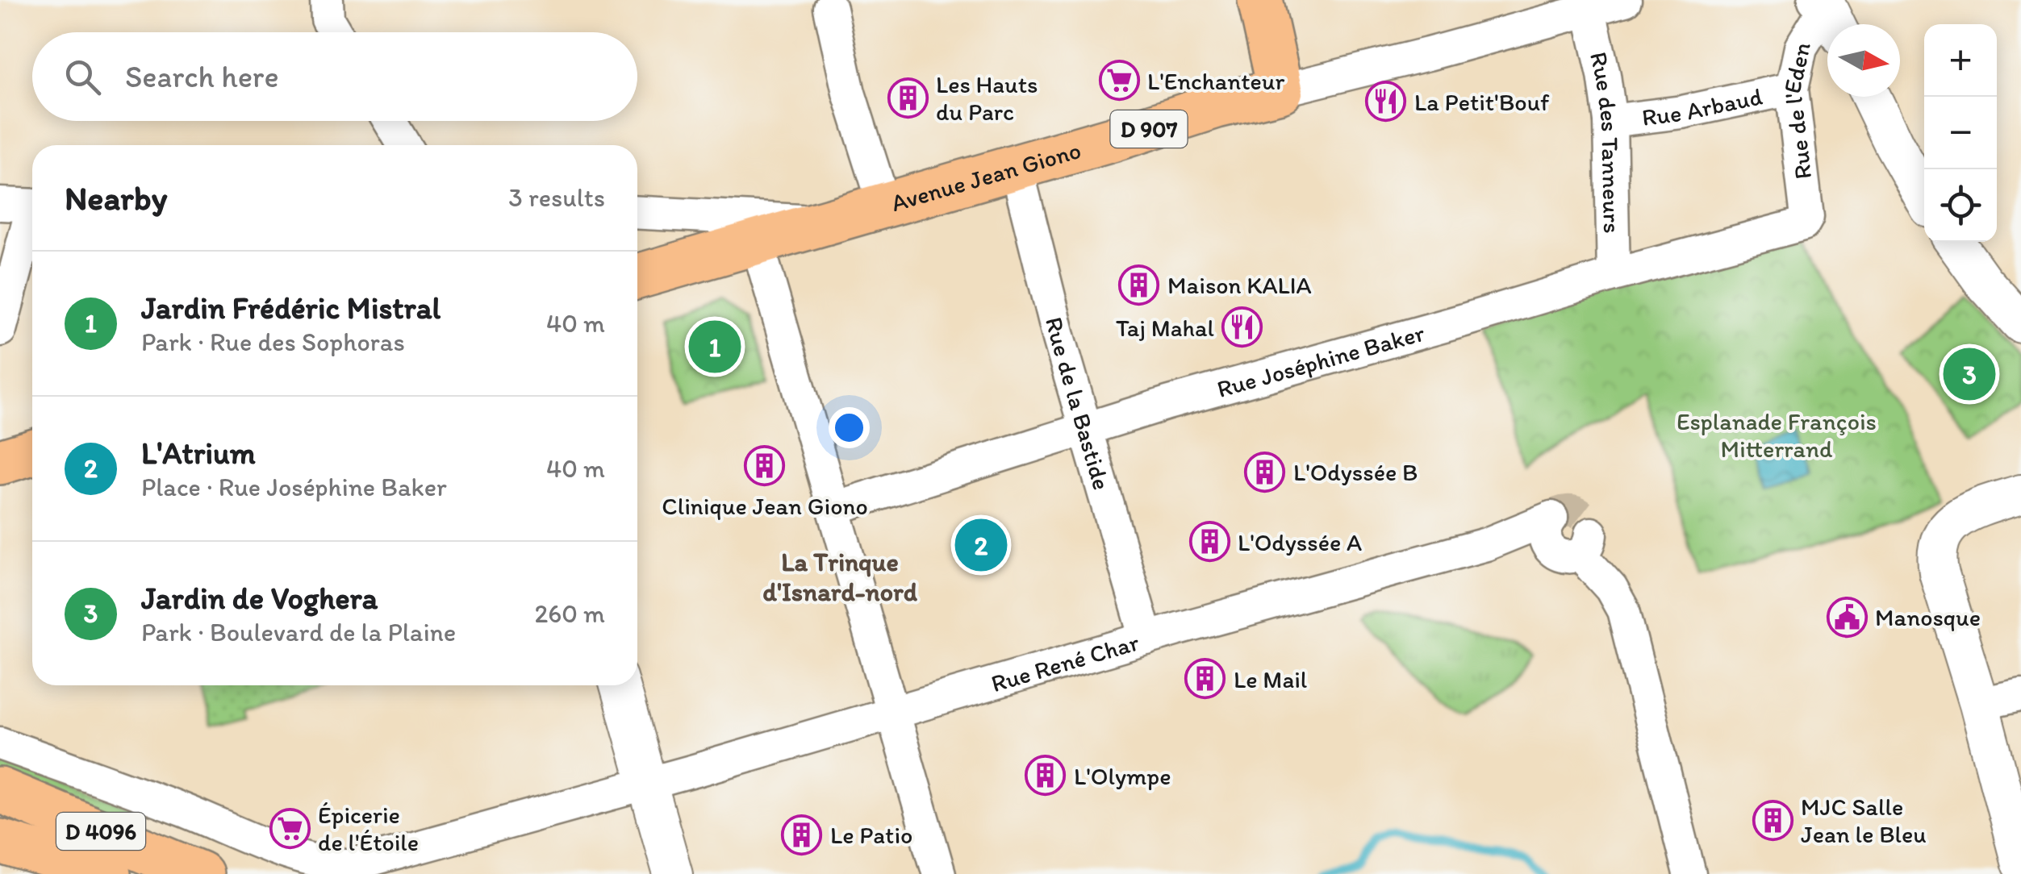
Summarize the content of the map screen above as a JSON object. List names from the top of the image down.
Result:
{
  "streets": {
    "main road": ["D 907", "Avenue Jean Giono", "D 4096"],
    "street": [
      "Rue Arbaud",
      "Rue de l'Eden",
      "Rue des Tanneurs",
      "Rue Joséphine Baker",
      "Rue de la Bastide",
      "Rue René Char"
    ]
  },
  "crossings": [
    ["Rue Arbaud", "Rue de l'Eden"],
    ["Rue Arbaud", "Rue des Tanneurs"],
    ["Rue de l'Eden", "Rue Joséphine Baker"],
    ["Rue des Tanneurs", "Avenue Jean Giono"],
    ["Rue des Tanneurs", "Rue Joséphine Baker"],
    ["Avenue Jean Giono", "Rue de la Bastide"],
    ["Rue Joséphine Baker", "Rue de la Bastide"],
    ["Rue de la Bastide", "Rue René Char"]
  ],
  "districts": ["La Trinque d'Isnard-nord"],
  "parks": ["Esplanade François Mitterrand"],
  "places": {
    "supermarket": ["L'Enchanteur", "Épicerie de l'Étoile"],
    "building": [
      "Les Hauts du Parc",
      "Maison KALIA",
      "Clinique Jean Giono",
      "L'Odyssée B",
      "L'Odyssée A",
      "Le Mail",
      "L'Olympe",
      "MJC Salle Jean le Bleu",
      "Le Patio"
    ],
    "restaurant": ["La Petit'Bouf", "Taj Mahal"],
    "public building": ["Manosque"]
  },
  "north": "right",
  "page": {
    "map_buttons": ["+", "−"],
    "search": "Search here",
    "heading": ["Nearby", "3 results"],
    "list": [
      {
        "mark": "1",
        "name": "Jardin Frédéric Mistral",
        "note": "Park · Rue des Sophoras",
        "value": "40 m"
      },
      {
        "mark": "2",
        "name": "L'Atrium",
        "note": "Place · Rue Joséphine Baker",
        "value": "40 m"
      },
      {
        "mark": "3",
        "name": "Jardin de Voghera",
        "note": "Park · Boulevard de la Plaine",
        "value": "260 m"
      }
    ],
    "pins": ["1", "3", "2"]
  }
}
